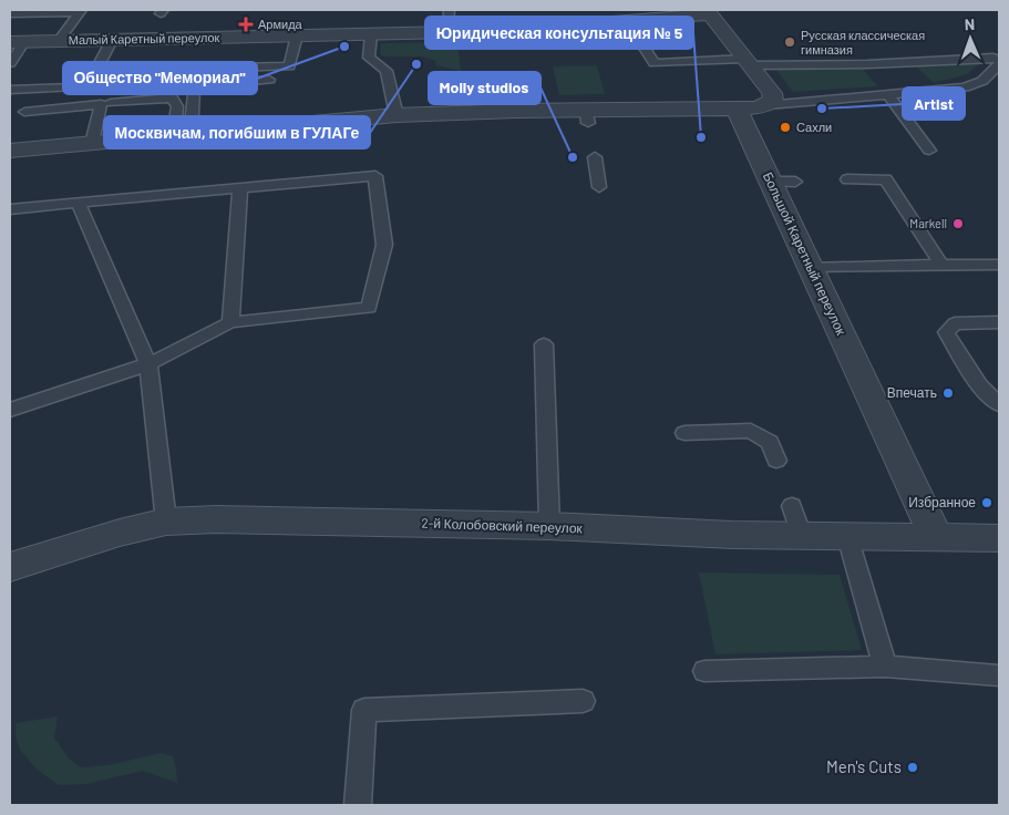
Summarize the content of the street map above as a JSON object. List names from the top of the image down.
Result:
{
  "streets": {
    "street": ["Малый Каретный переулок", "Большой Каретный переулок", "2-й Колобовский переулок"]
  },
  "crossings": [
    ["Большой Каретный переулок", "2-й Колобовский переулок"]
  ],
  "places": {
    "health": ["Армида"],
    "other": [
      "Русская классическая гимназия",
      "Общество \"Мемориал\"",
      "Москвичам, погибшим в ГУЛАГе",
      "Artist",
      "Сахли",
      "Юридическая консультация № 5",
      "Molly studios",
      "Markell",
      "Впечать",
      "Избранное",
      "Men's Cuts"
    ]
  },
  "north": "top"
}
